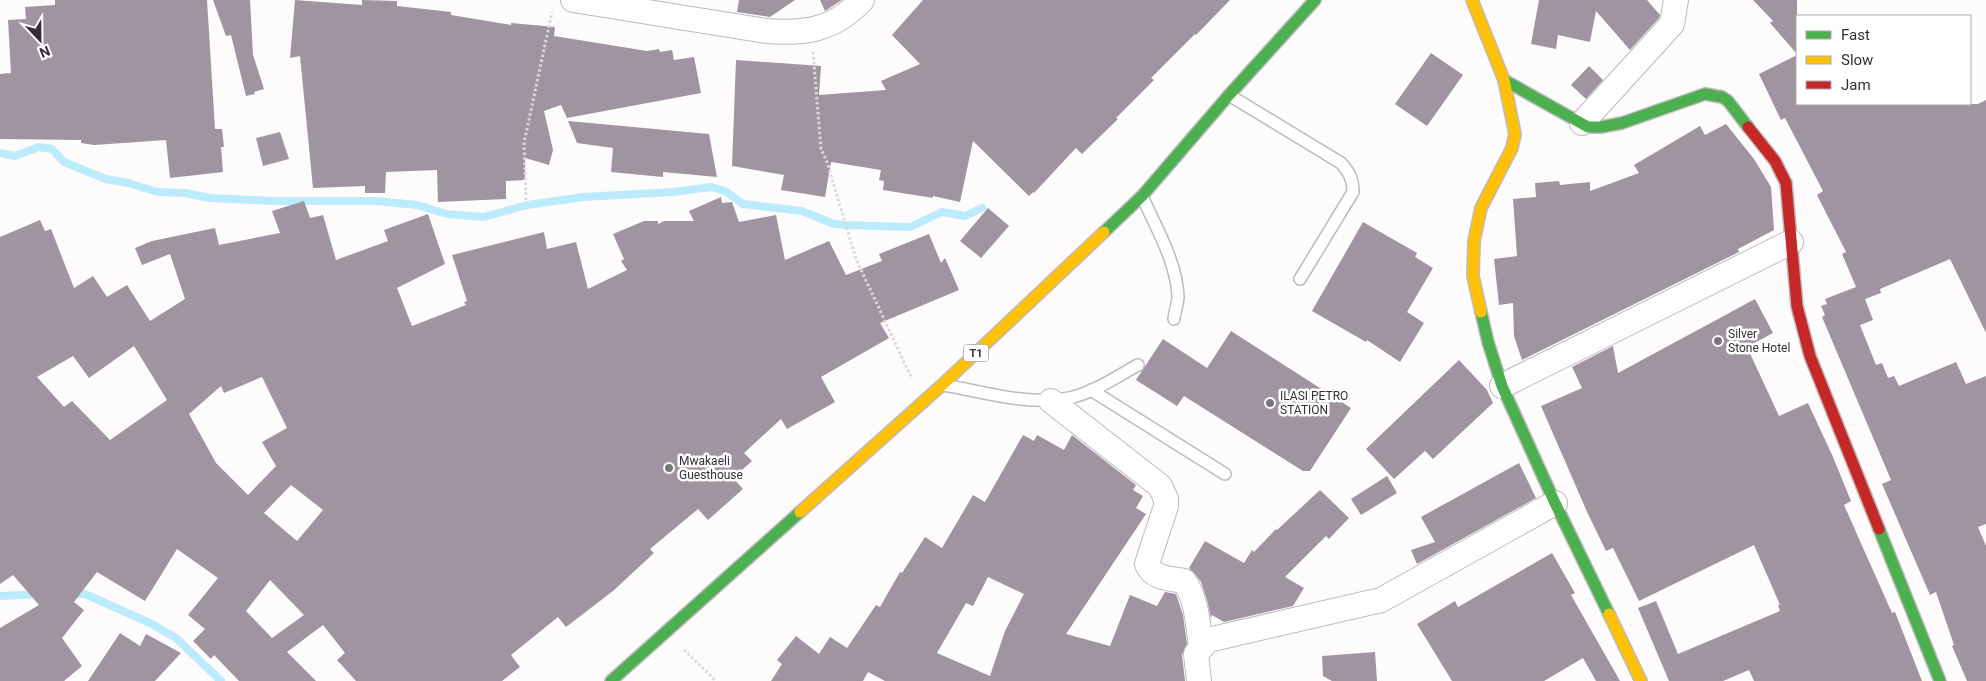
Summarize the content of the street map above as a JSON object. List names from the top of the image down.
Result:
{
  "streets": {
    "main road": ["T1"]
  },
  "places": ["Silver Stone Hotel", "ILASI PETRO STATION", "Mwakaeli Guesthouse"],
  "legend": ["Fast", "Slow", "Jam"],
  "north": "bottom"
}
